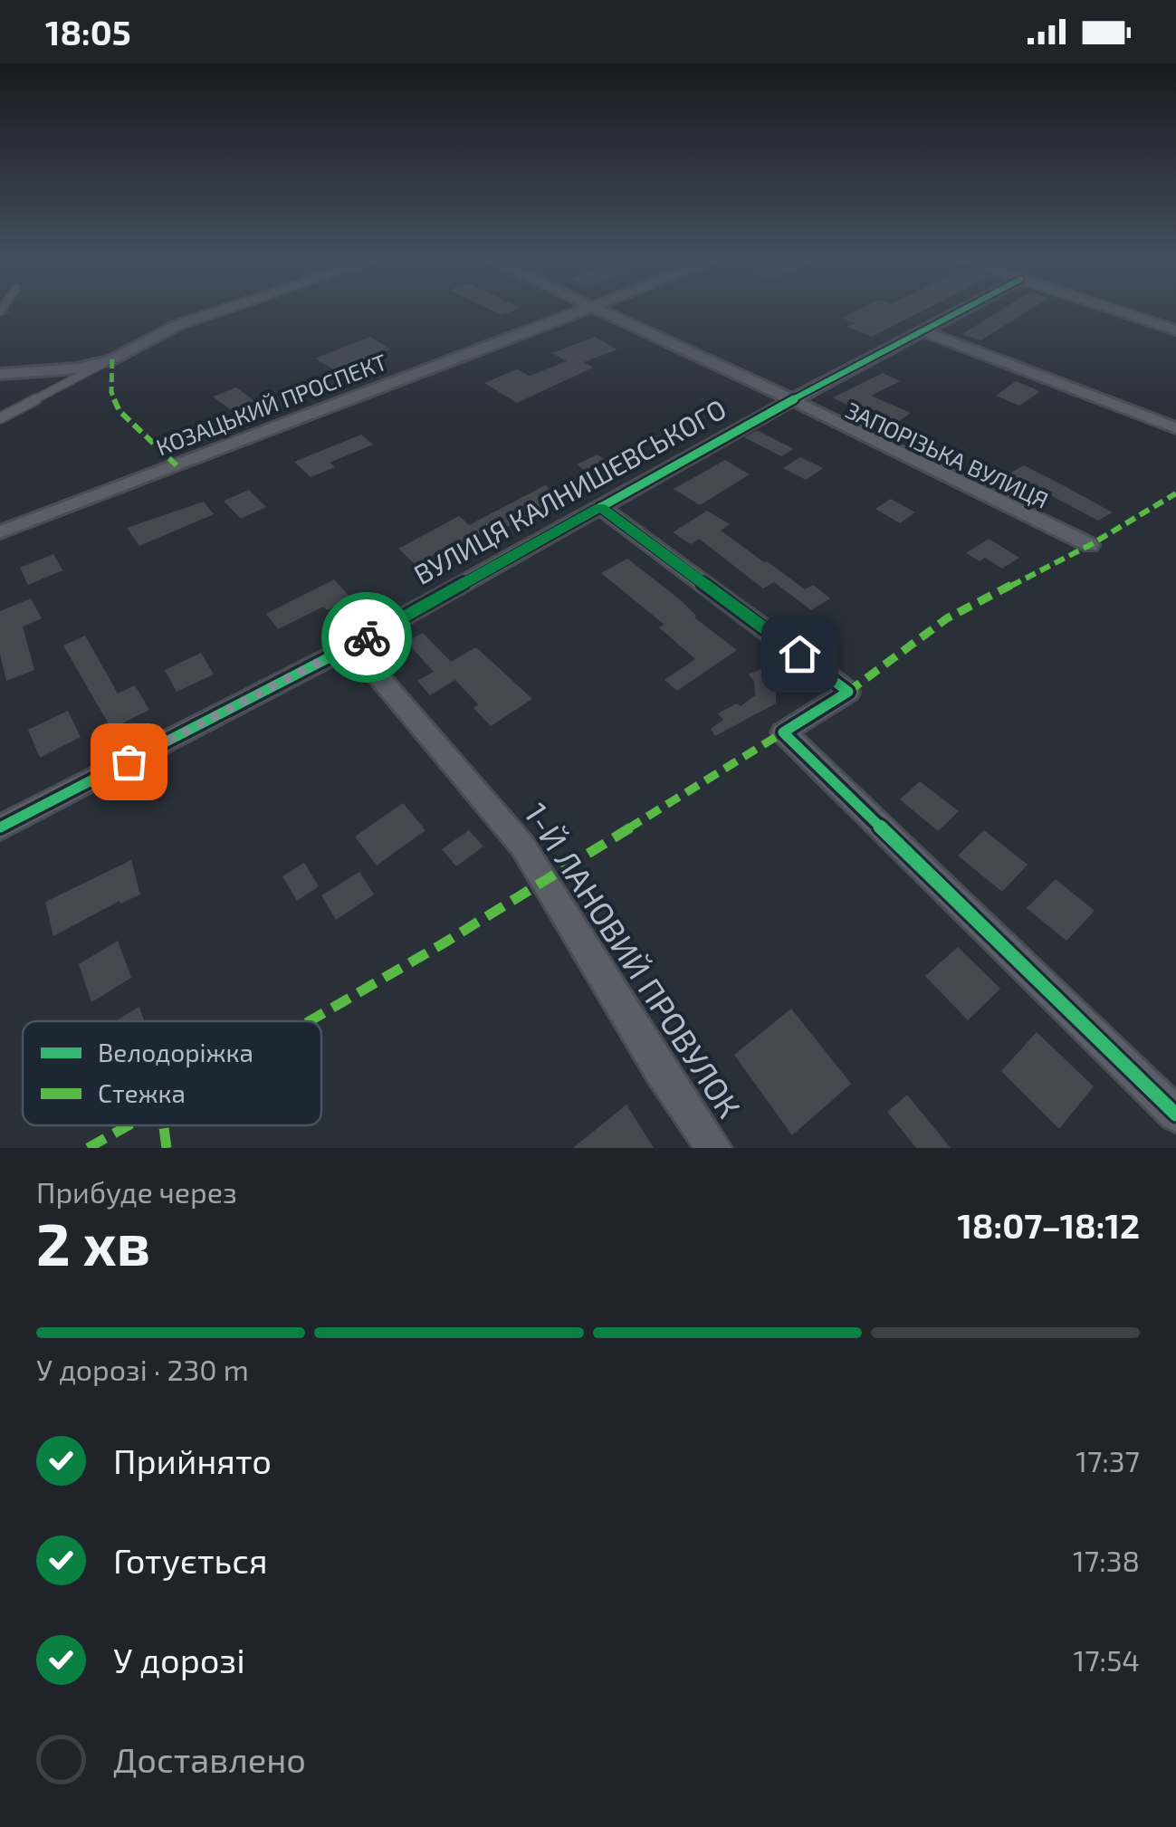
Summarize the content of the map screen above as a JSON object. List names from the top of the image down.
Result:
{
  "streets": {
    "street": [
      "КОЗАЦЬКИЙ ПРОСПЕКТ",
      "ЗАПОРІЗЬКА ВУЛИЦЯ",
      "ВУЛИЦЯ КАЛНИШЕВСЬКОГО",
      "1-Й ЛАНОВИЙ ПРОВУЛОК"
    ]
  },
  "crossings": [
    ["ЗАПОРІЗЬКА ВУЛИЦЯ", "ВУЛИЦЯ КАЛНИШЕВСЬКОГО"],
    ["ВУЛИЦЯ КАЛНИШЕВСЬКОГО", "1-Й ЛАНОВИЙ ПРОВУЛОК"]
  ],
  "legend": ["Велодоріжка", "Стежка"],
  "page": {
    "status": "18:05",
    "heading": ["2 хв", "Прибуде через", "18:07–18:12"],
    "bar": "У дорозі · 230 m",
    "list": [
      ["Прийнято", "17:37"],
      ["Готується", "17:38"],
      ["У дорозі", "17:54"],
      "Доставлено"
    ]
  }
}
